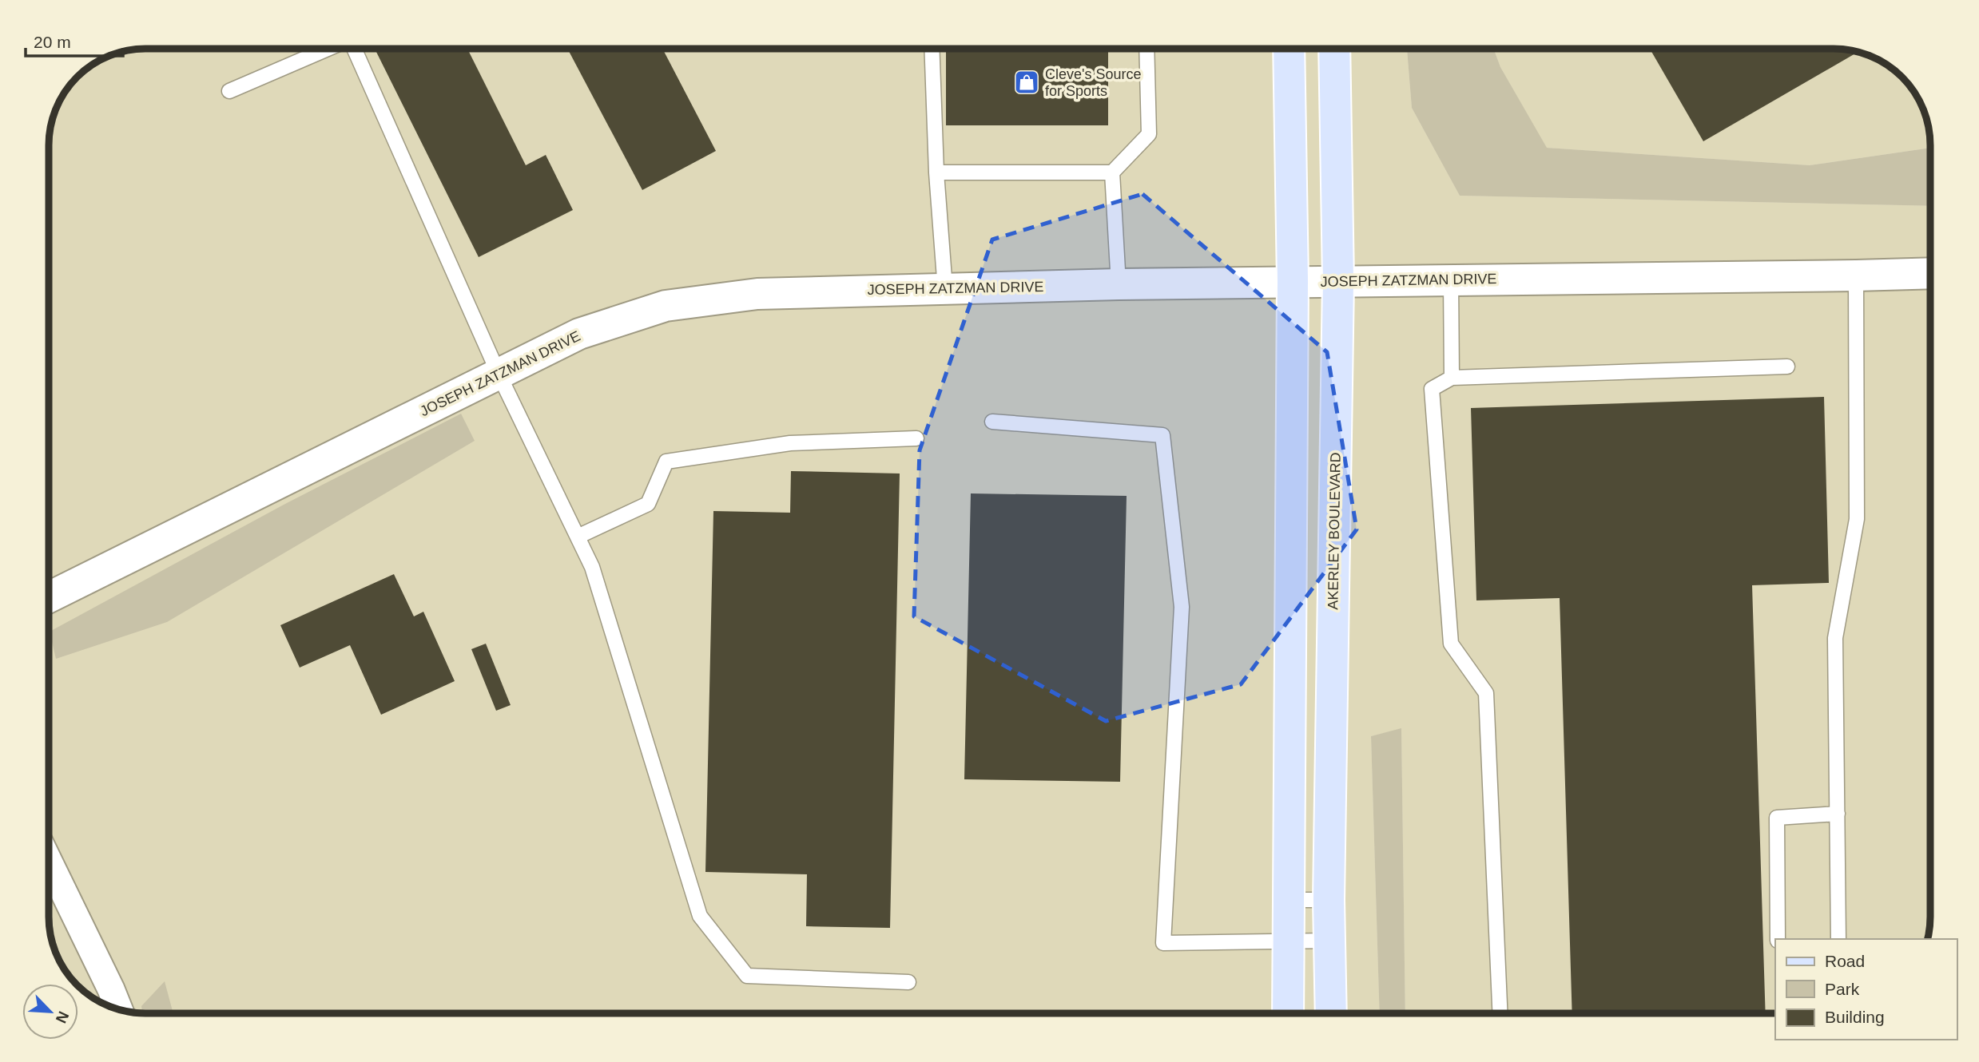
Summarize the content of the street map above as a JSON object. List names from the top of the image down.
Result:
{
  "streets": {
    "main road": ["AKERLEY BOULEVARD"],
    "street": ["JOSEPH ZATZMAN DRIVE"]
  },
  "crossings": [
    ["JOSEPH ZATZMAN DRIVE", "AKERLEY BOULEVARD"]
  ],
  "places": {
    "shop": ["Cleve's Source for Sports"]
  },
  "legend": ["Road", "Park", "Building"],
  "scale_bar": "20 m",
  "north": "bottom right"
}
